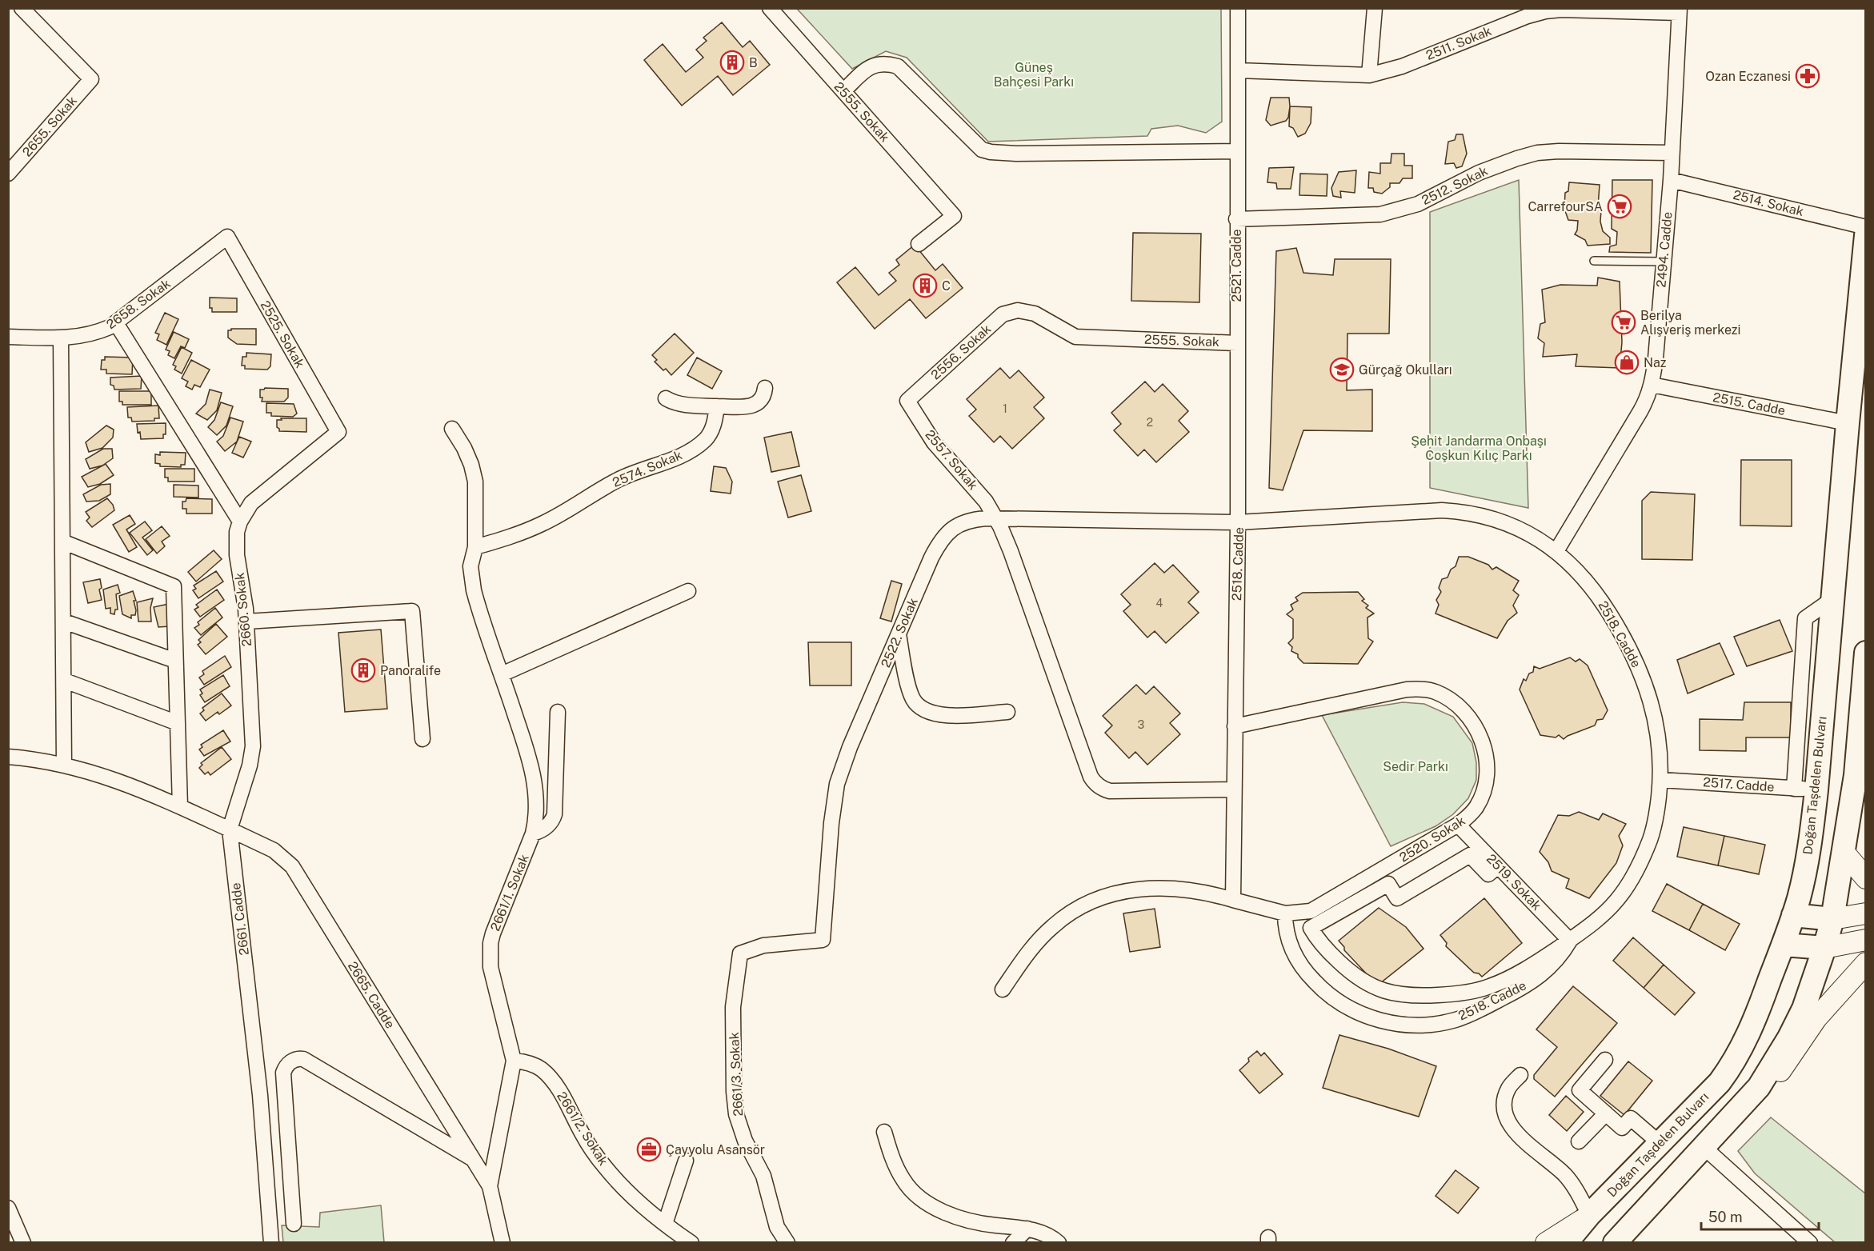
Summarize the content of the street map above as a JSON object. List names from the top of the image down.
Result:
{
  "streets": {
    "main road": ["Doğan Taşdelen Bulvarı"],
    "street": [
      "2511. Sokak",
      "2555. Sokak",
      "2655. Sokak",
      "2512. Sokak",
      "2514. Sokak",
      "2494. Cadde",
      "2521. Cadde",
      "2658. Sokak",
      "2525. Sokak",
      "2556. Sokak",
      "2515. Cadde",
      "2557. Sokak",
      "2574. Sokak",
      "2518. Cadde",
      "2660. Sokak",
      "2522. Sokak",
      "2517. Cadde",
      "2520. Sokak",
      "2519. Sokak",
      "2661/1. Sokak",
      "2661. Cadde",
      "2665. Cadde",
      "2661/3. Sokak",
      "2661/2. Sokak"
    ]
  },
  "crossings": [
    ["2511. Sokak", "2494. Cadde"],
    ["2511. Sokak", "2521. Cadde"],
    ["2555. Sokak", "2521. Cadde"],
    ["2555. Sokak", "2556. Sokak"],
    ["2512. Sokak", "2494. Cadde"],
    ["2512. Sokak", "2521. Cadde"],
    ["2514. Sokak", "2494. Cadde"],
    ["2494. Cadde", "2515. Cadde"],
    ["2494. Cadde", "2518. Cadde"],
    ["2521. Cadde", "2518. Cadde"],
    ["2521. Cadde", "2522. Sokak"],
    ["2658. Sokak", "2525. Sokak"],
    ["2525. Sokak", "2660. Sokak"],
    ["2556. Sokak", "2557. Sokak"],
    ["2515. Cadde", "Doğan Taşdelen Bulvarı"],
    ["2557. Sokak", "2518. Cadde"],
    ["2557. Sokak", "2522. Sokak"],
    ["2574. Sokak", "2661/1. Sokak"],
    ["2518. Cadde", "2522. Sokak"],
    ["2518. Cadde", "2517. Cadde"],
    ["2518. Cadde", "2520. Sokak"],
    ["2518. Cadde", "2519. Sokak"],
    ["2660. Sokak", "2661. Cadde"],
    ["2660. Sokak", "2665. Cadde"],
    ["2522. Sokak", "2661/3. Sokak"],
    ["2517. Cadde", "Doğan Taşdelen Bulvarı"],
    ["2520. Sokak", "2519. Sokak"],
    ["2661/1. Sokak", "2665. Cadde"],
    ["2661/1. Sokak", "2661/2. Sokak"],
    ["2661. Cadde", "2665. Cadde"]
  ],
  "parks": ["Güneş Bahçesi Parkı", "Şehit Jandarma Onbaşı Coşkun Kılıç Parkı", "Sedir Parkı"],
  "places": {
    "building": ["B", "C", "Panoralife"],
    "pharmacy": ["Ozan Eczanesi"],
    "supermarket": ["CarrefourSA", "Berilya Alışveriş merkezi"],
    "shop": ["Naz"],
    "school or university": ["Gürçağ Okulları"],
    "office": ["Çayyolu Asansör"]
  },
  "house_numbers": [
    "1",
    "2",
    "4",
    "3"
  ],
  "scale_bar": "50 m"
}
